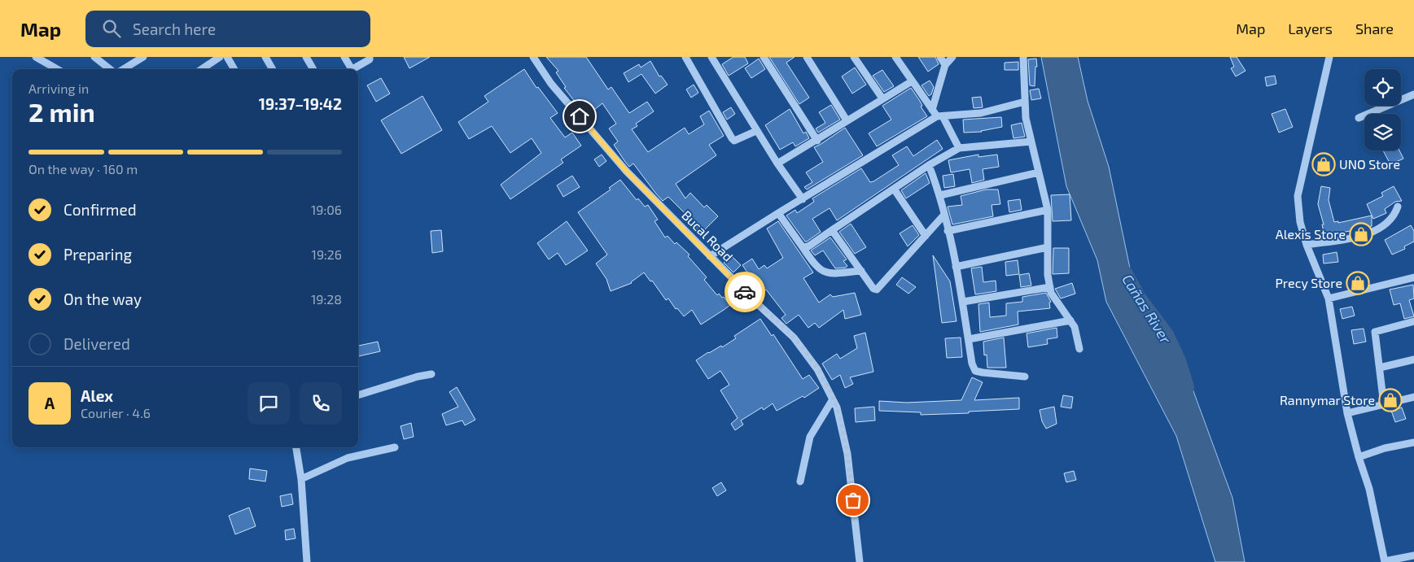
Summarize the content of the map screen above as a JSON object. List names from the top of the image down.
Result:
{
  "streets": {
    "street": ["Bucal Road"]
  },
  "water": ["Cañas River"],
  "places": {
    "shop": [
      "UNO Store",
      "Alexis Store",
      "Precy Store",
      "Rannymar Store"
    ]
  },
  "page": {
    "header": "Map",
    "search": "Search here",
    "nav": ["Map", "Layers", "Share"],
    "heading": ["2 min", "Arriving in", "19:37–19:42"],
    "panel": ["Alex", "Courier · 4.6"],
    "bar": "On the way · 160 m",
    "list": [
      ["Confirmed", "19:06"],
      ["Preparing", "19:26"],
      ["On the way", "19:28"],
      "Delivered"
    ],
    "round": "A"
  }
}
